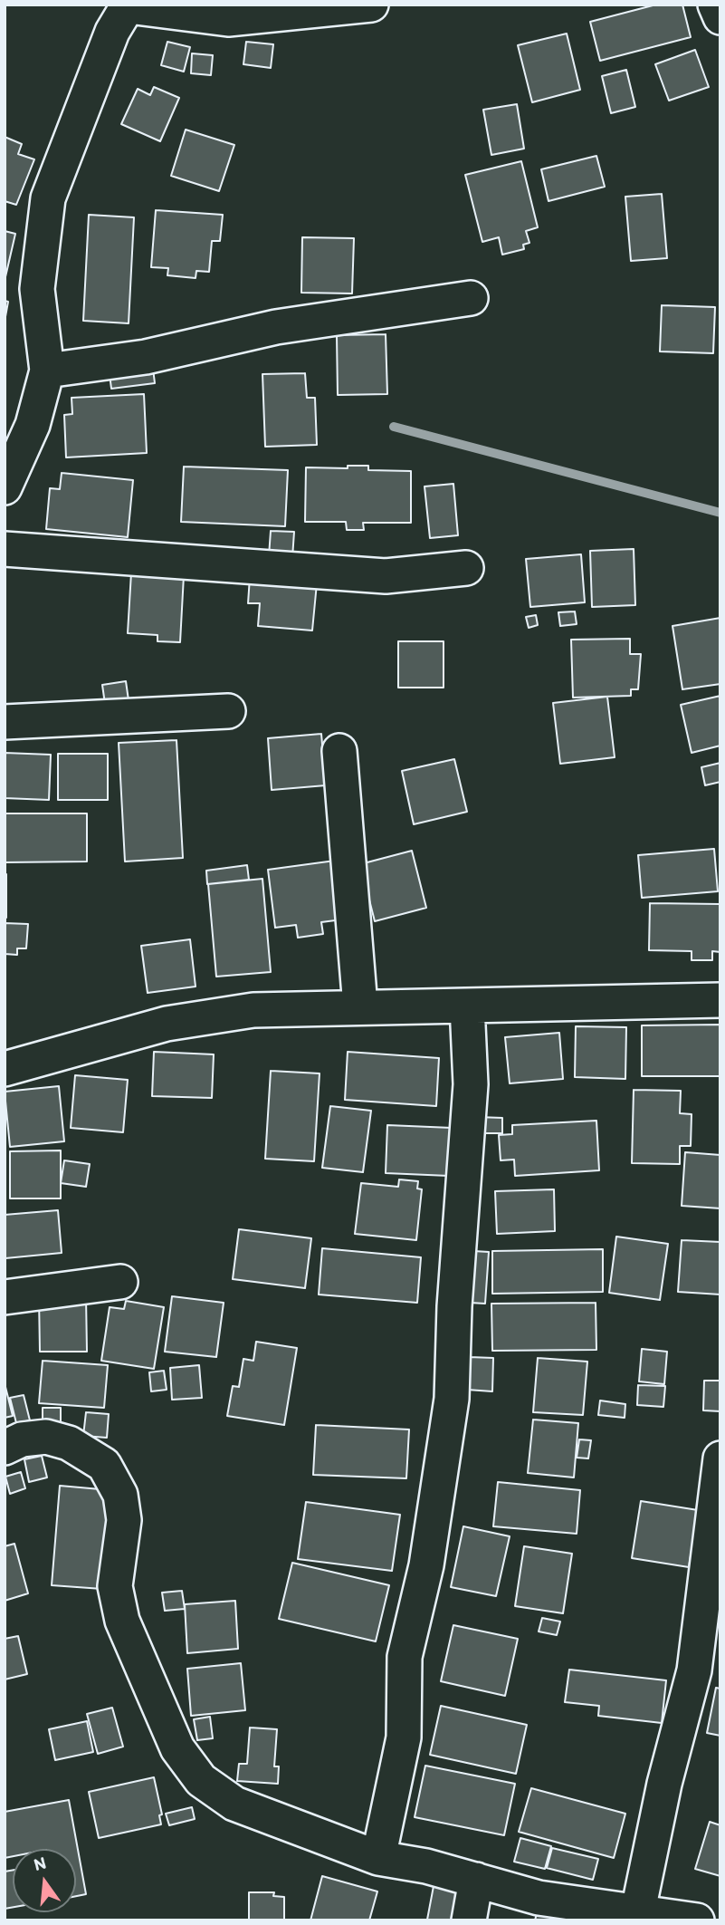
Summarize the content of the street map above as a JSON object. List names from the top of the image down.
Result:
{
  "north": "top"
}
